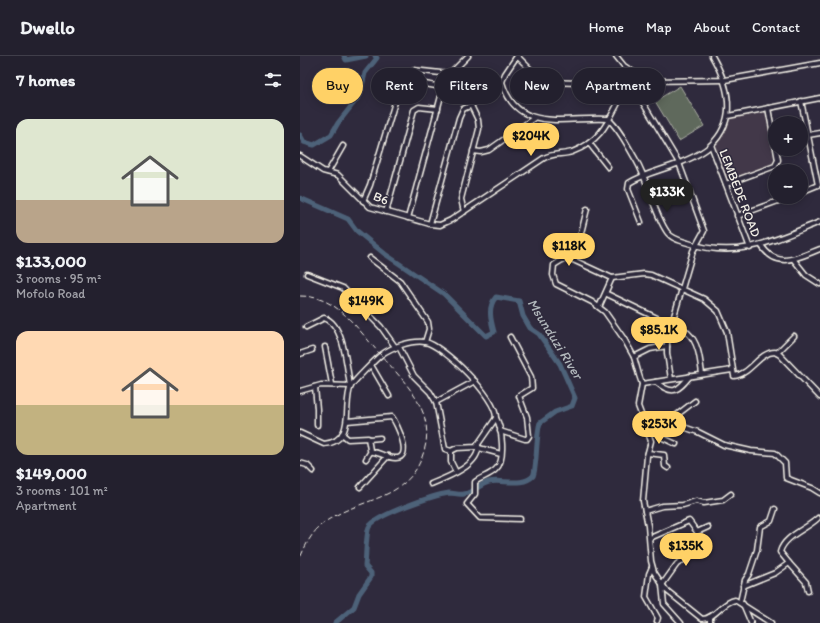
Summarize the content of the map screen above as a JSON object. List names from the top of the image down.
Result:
{
  "streets": {
    "street": ["LEMBEDE ROAD", "B6"]
  },
  "water": ["Msunduzi River"],
  "page": {
    "header": "Dwello",
    "nav": [
      "Home",
      "Map",
      "About",
      "Contact"
    ],
    "heading": "7 homes",
    "chip": [
      "Buy",
      "Rent",
      "Filters",
      "New",
      "Apartment"
    ],
    "list": [
      {
        "name": "$133,000",
        "note": "3 rooms · 95 m² · Mofolo Road"
      },
      {
        "name": "$149,000",
        "note": "3 rooms · 101 m² · Apartment"
      }
    ],
    "map_buttons": ["+", "−"],
    "price": [
      "$204K",
      "$133K",
      "$118K",
      "$149K",
      "$85.1K",
      "$253K",
      "$135K"
    ]
  }
}
